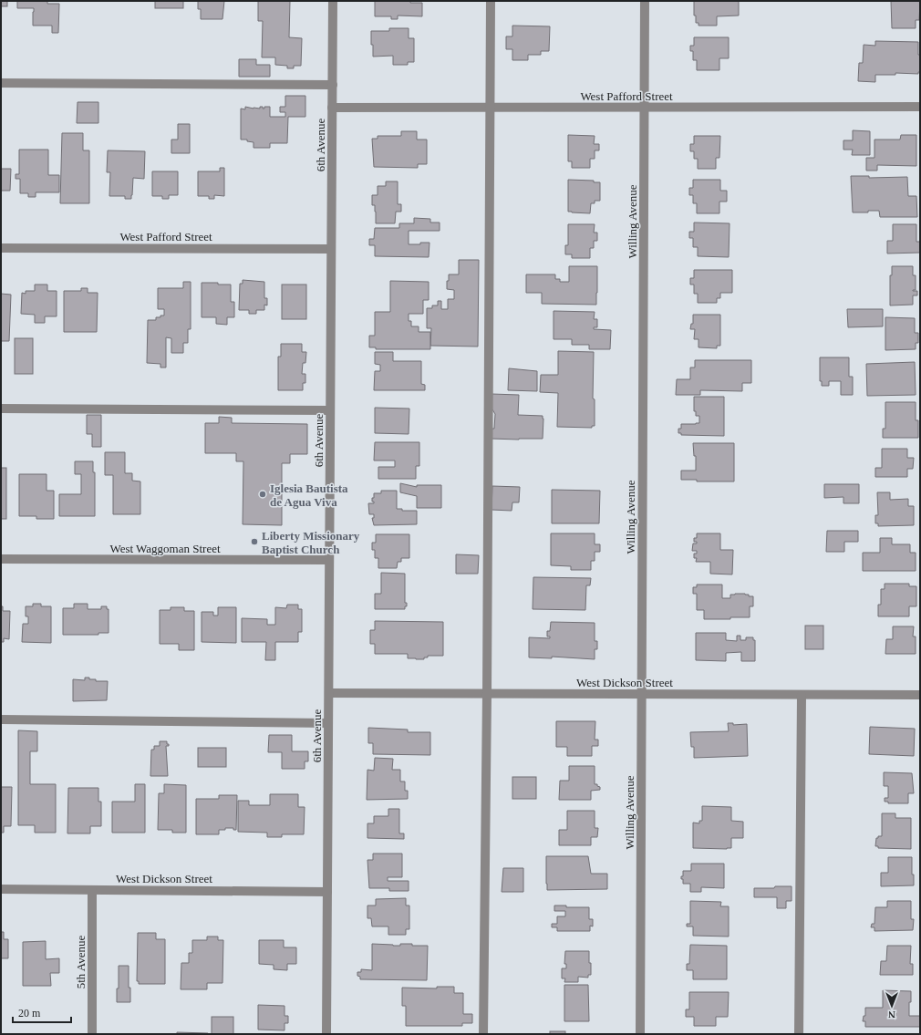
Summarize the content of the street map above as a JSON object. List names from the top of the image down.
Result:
{
  "streets": {
    "street": [
      "West Pafford Street",
      "6th Avenue",
      "Willing Avenue",
      "West Waggoman Street",
      "West Dickson Street",
      "5th Avenue"
    ]
  },
  "crossings": [
    ["West Pafford Street", "6th Avenue"],
    ["West Pafford Street", "Willing Avenue"],
    ["6th Avenue", "West Waggoman Street"],
    ["6th Avenue", "West Dickson Street"],
    ["Willing Avenue", "West Dickson Street"],
    ["West Dickson Street", "5th Avenue"]
  ],
  "places": ["Iglesia Bautista de Agua Viva", "Liberty Missionary Baptist Church"],
  "scale_bar": "20 m",
  "north": "bottom"
}
